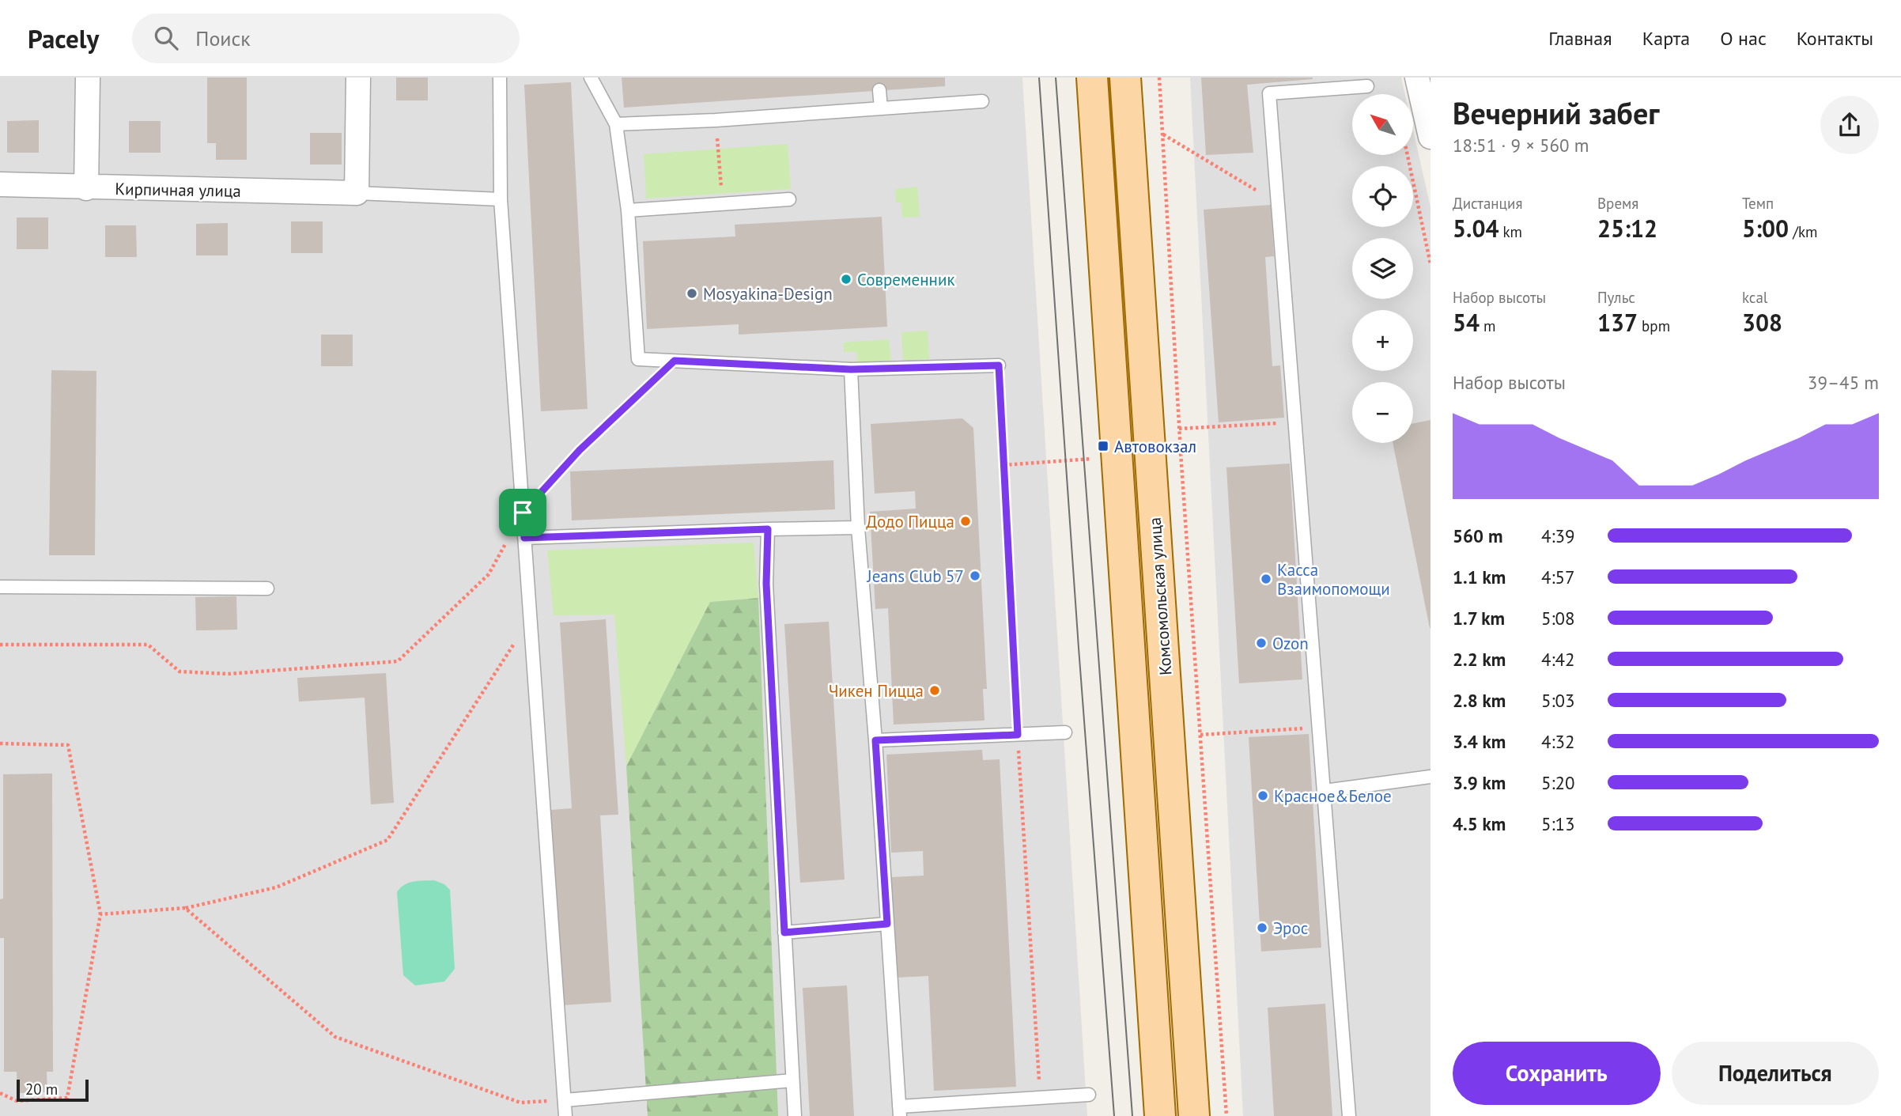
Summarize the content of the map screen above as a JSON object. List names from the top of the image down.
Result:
{
  "streets": {
    "main road": ["Комсомольская улица"],
    "street": ["Кирпичная улица"]
  },
  "places": {
    "other": [
      "Современник",
      "Mosyakina-Design",
      "Додо Пицца",
      "Jeans Club 57",
      "Касса Взаимопомощи",
      "Ozon",
      "Чикен Пицца",
      "Красное&Белое",
      "Эрос"
    ],
    "transit": ["Автовокзал"]
  },
  "scale_bar": "20 m",
  "north": "top left",
  "page": {
    "header": "Pacely",
    "search": "Поиск",
    "nav": [
      "Главная",
      "Карта",
      "О нас",
      "Контакты"
    ],
    "heading": ["Вечерний забег", "18:51 · 9 × 560 m"],
    "map_buttons": ["+", "−"],
    "stats": [
      ["Дистанция", "5.04 km"],
      ["Время", "25:12"],
      ["Темп", "5:00 /km"],
      ["Набор высоты", "54 m"],
      ["Пульс", "137 bpm"],
      ["kcal", "308"]
    ],
    "chart": ["Набор высоты", "39–45 m"],
    "list": [
      {
        "name": "560 m",
        "note": "4:39"
      },
      {
        "name": "1.1 km",
        "note": "4:57"
      },
      {
        "name": "1.7 km",
        "note": "5:08"
      },
      {
        "name": "2.2 km",
        "note": "4:42"
      },
      {
        "name": "2.8 km",
        "note": "5:03"
      },
      {
        "name": "3.4 km",
        "note": "4:32"
      },
      {
        "name": "3.9 km",
        "note": "5:20"
      },
      {
        "name": "4.5 km",
        "note": "5:13"
      }
    ],
    "buttons": ["Сохранить", "Поделиться"],
    "scale": "20 m"
  }
}
